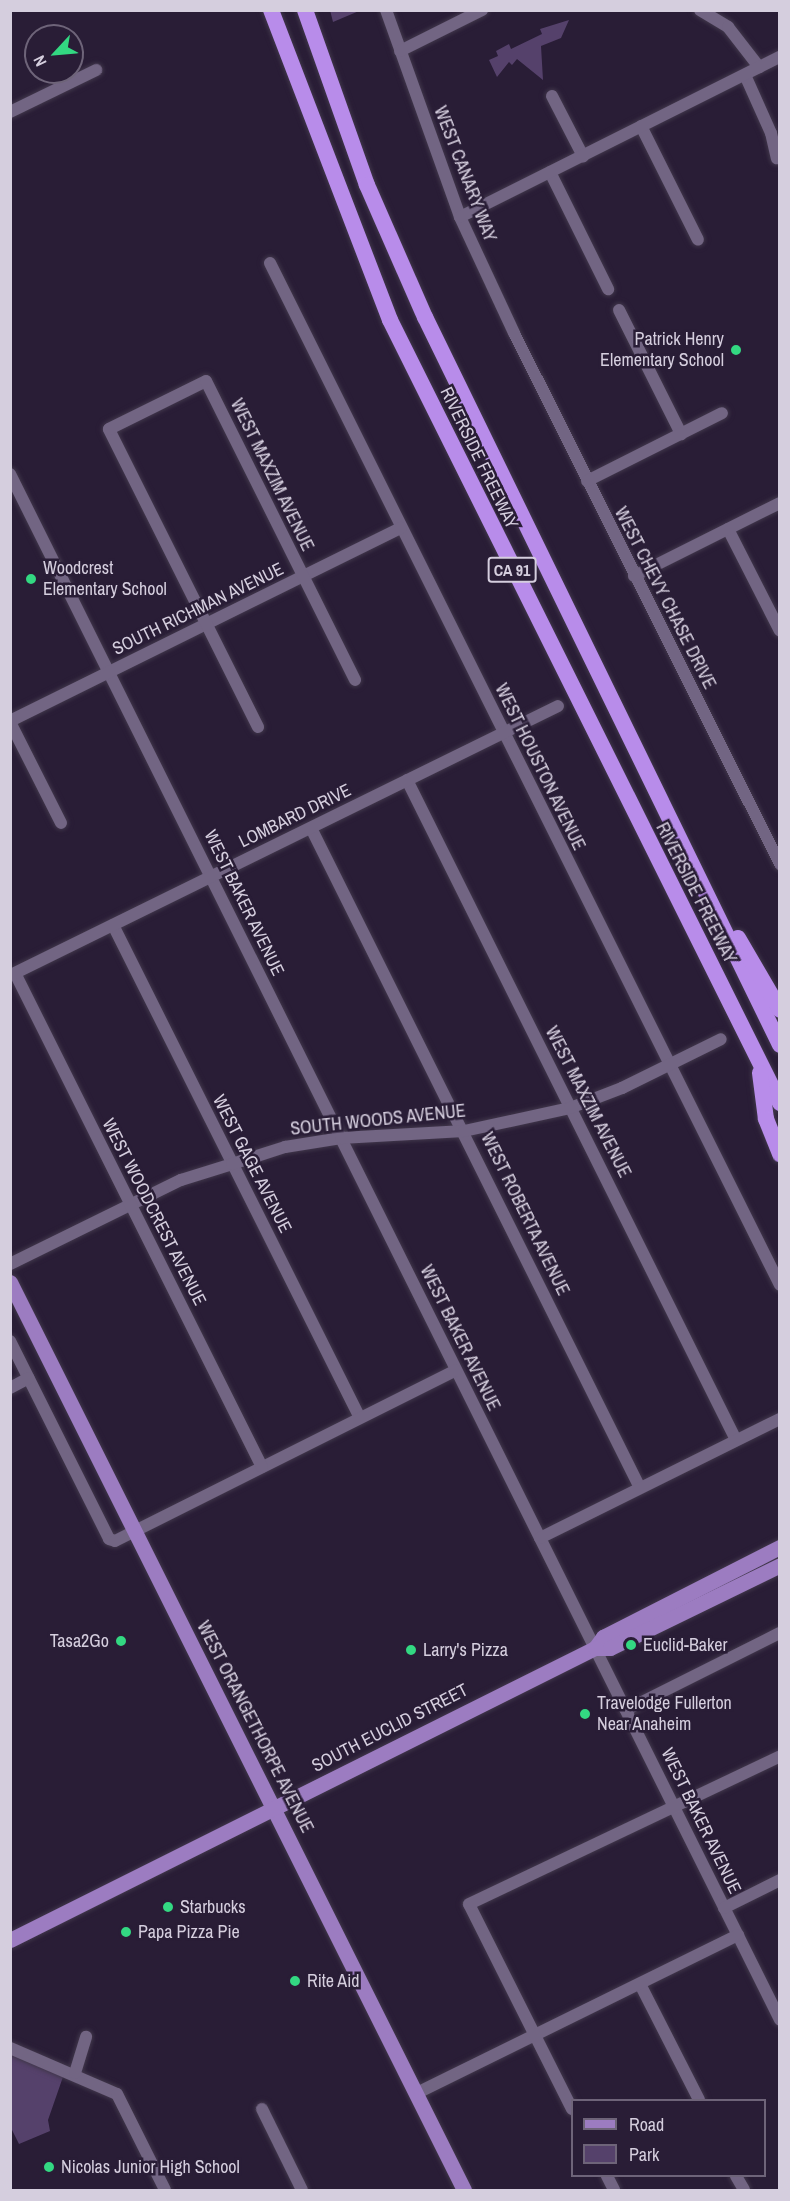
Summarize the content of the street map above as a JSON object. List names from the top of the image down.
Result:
{
  "streets": {
    "highway": ["RIVERSIDE FREEWAY", "CA 91"],
    "main road": ["WEST ORANGETHORPE AVENUE", "SOUTH EUCLID STREET"],
    "street": [
      "WEST CANARY WAY",
      "WEST MAXZIM AVENUE",
      "WEST CHEVY CHASE DRIVE",
      "SOUTH RICHMAN AVENUE",
      "WEST HOUSTON AVENUE",
      "LOMBARD DRIVE",
      "WEST BAKER AVENUE",
      "SOUTH WOODS AVENUE",
      "WEST GAGE AVENUE",
      "WEST WOODCREST AVENUE",
      "WEST ROBERTA AVENUE"
    ]
  },
  "crossings": [
    ["WEST CANARY WAY", "WEST CHEVY CHASE DRIVE"],
    ["WEST MAXZIM AVENUE", "SOUTH RICHMAN AVENUE"],
    ["WEST MAXZIM AVENUE", "LOMBARD DRIVE"],
    ["WEST MAXZIM AVENUE", "SOUTH WOODS AVENUE"],
    ["SOUTH RICHMAN AVENUE", "WEST HOUSTON AVENUE"],
    ["SOUTH RICHMAN AVENUE", "WEST BAKER AVENUE"],
    ["WEST HOUSTON AVENUE", "LOMBARD DRIVE"],
    ["WEST HOUSTON AVENUE", "SOUTH WOODS AVENUE"],
    ["LOMBARD DRIVE", "WEST BAKER AVENUE"],
    ["LOMBARD DRIVE", "WEST GAGE AVENUE"],
    ["LOMBARD DRIVE", "WEST WOODCREST AVENUE"],
    ["LOMBARD DRIVE", "WEST ROBERTA AVENUE"],
    ["WEST BAKER AVENUE", "SOUTH WOODS AVENUE"],
    ["WEST BAKER AVENUE", "SOUTH EUCLID STREET"],
    ["SOUTH WOODS AVENUE", "WEST GAGE AVENUE"],
    ["SOUTH WOODS AVENUE", "WEST WOODCREST AVENUE"],
    ["SOUTH WOODS AVENUE", "WEST ROBERTA AVENUE"],
    ["WEST ORANGETHORPE AVENUE", "SOUTH EUCLID STREET"]
  ],
  "places": [
    "Patrick Henry Elementary School",
    "Woodcrest Elementary School",
    "Tasa2Go",
    "Euclid-Baker",
    "Larry's Pizza",
    "Travelodge Fullerton Near Anaheim",
    "Starbucks",
    "Papa Pizza Pie",
    "Rite Aid",
    "Nicolas Junior High School"
  ],
  "legend": ["Road", "Park"],
  "north": "bottom left"
}
